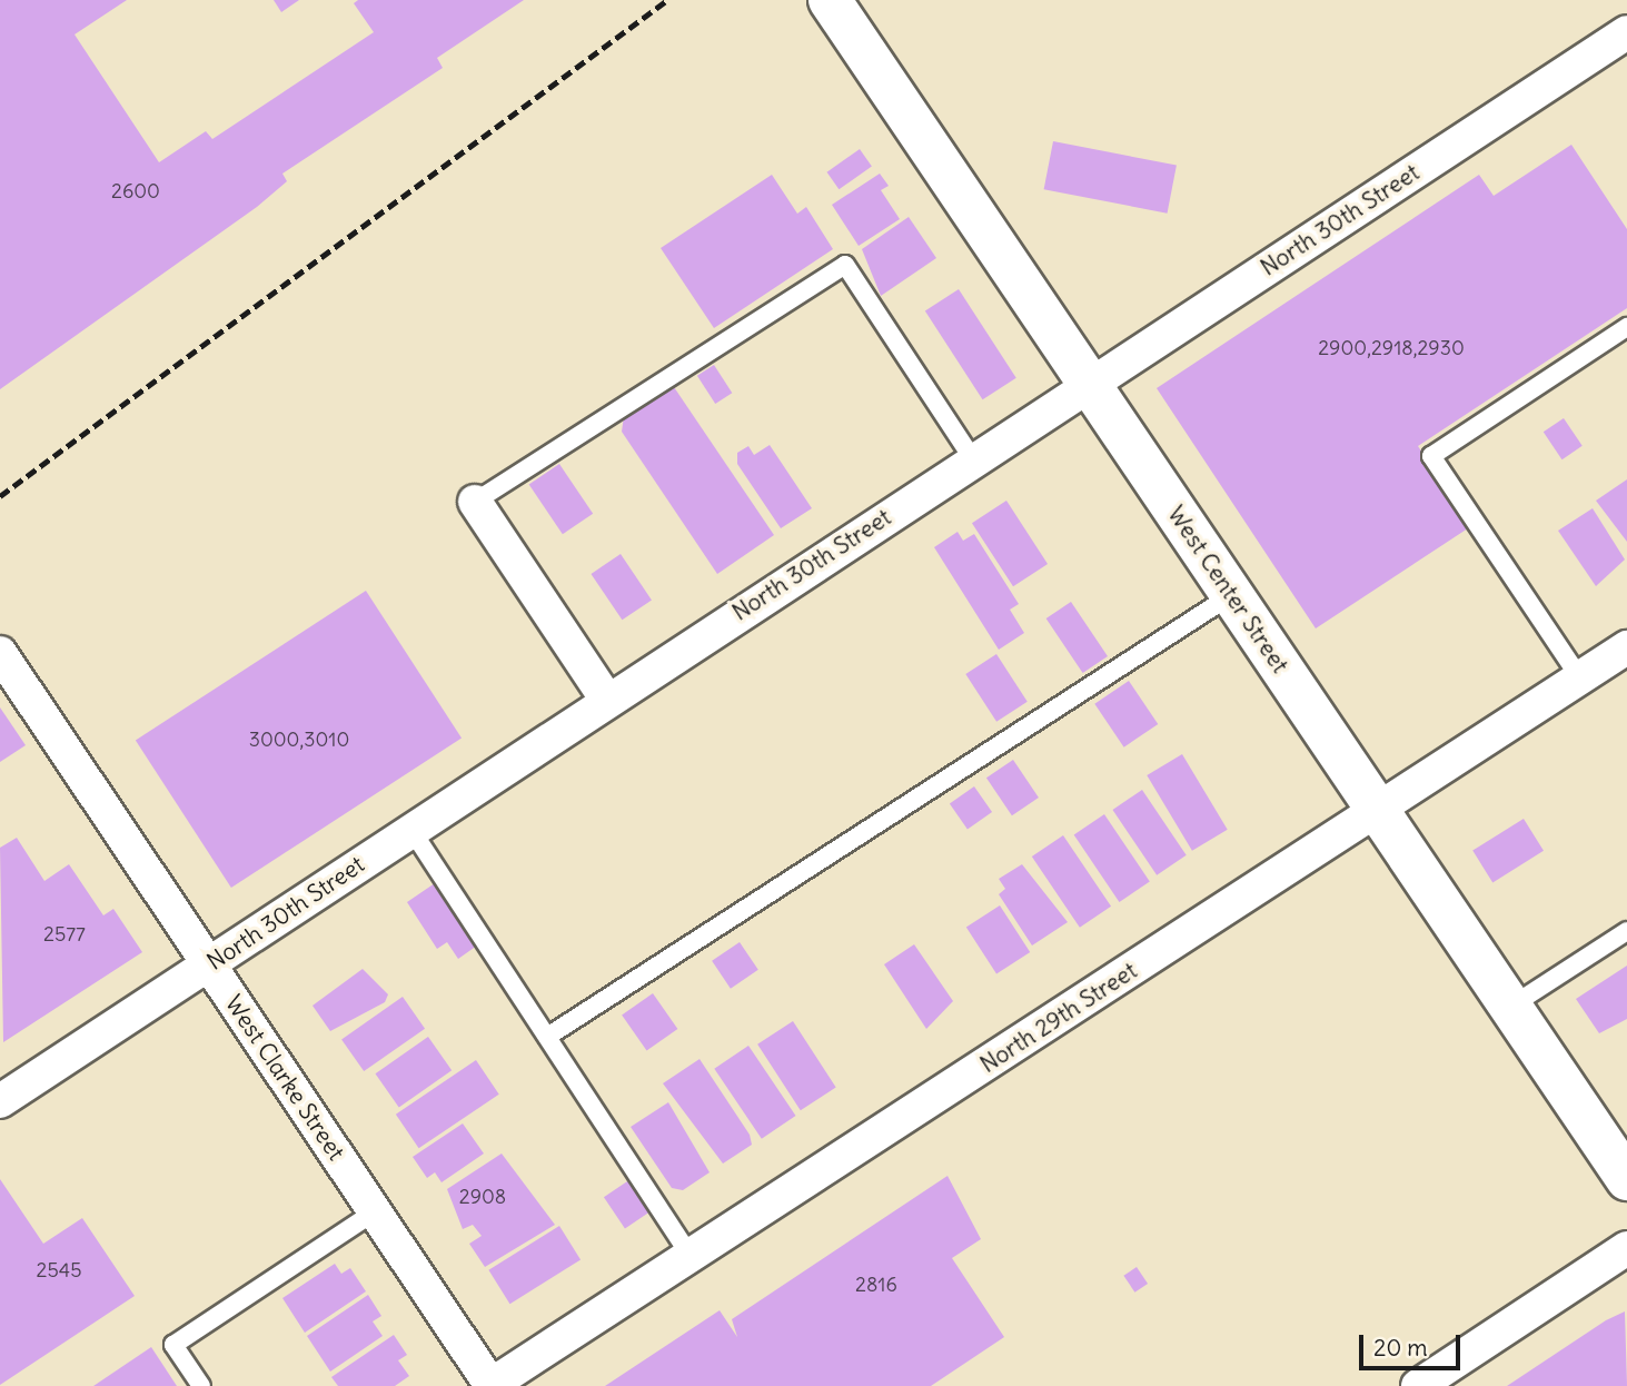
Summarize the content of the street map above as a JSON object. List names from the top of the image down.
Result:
{
  "streets": {
    "street": [
      "North 30th Street",
      "West Center Street",
      "North 29th Street",
      "West Clarke Street"
    ]
  },
  "crossings": [
    ["North 30th Street", "West Center Street"],
    ["North 30th Street", "West Clarke Street"],
    ["West Center Street", "North 29th Street"],
    ["North 29th Street", "West Clarke Street"]
  ],
  "house_numbers": [
    "2600",
    "2900,2918,2930",
    "3000,3010",
    "2577",
    "2908",
    "2545",
    "2816"
  ],
  "scale_bar": "20 m"
}
